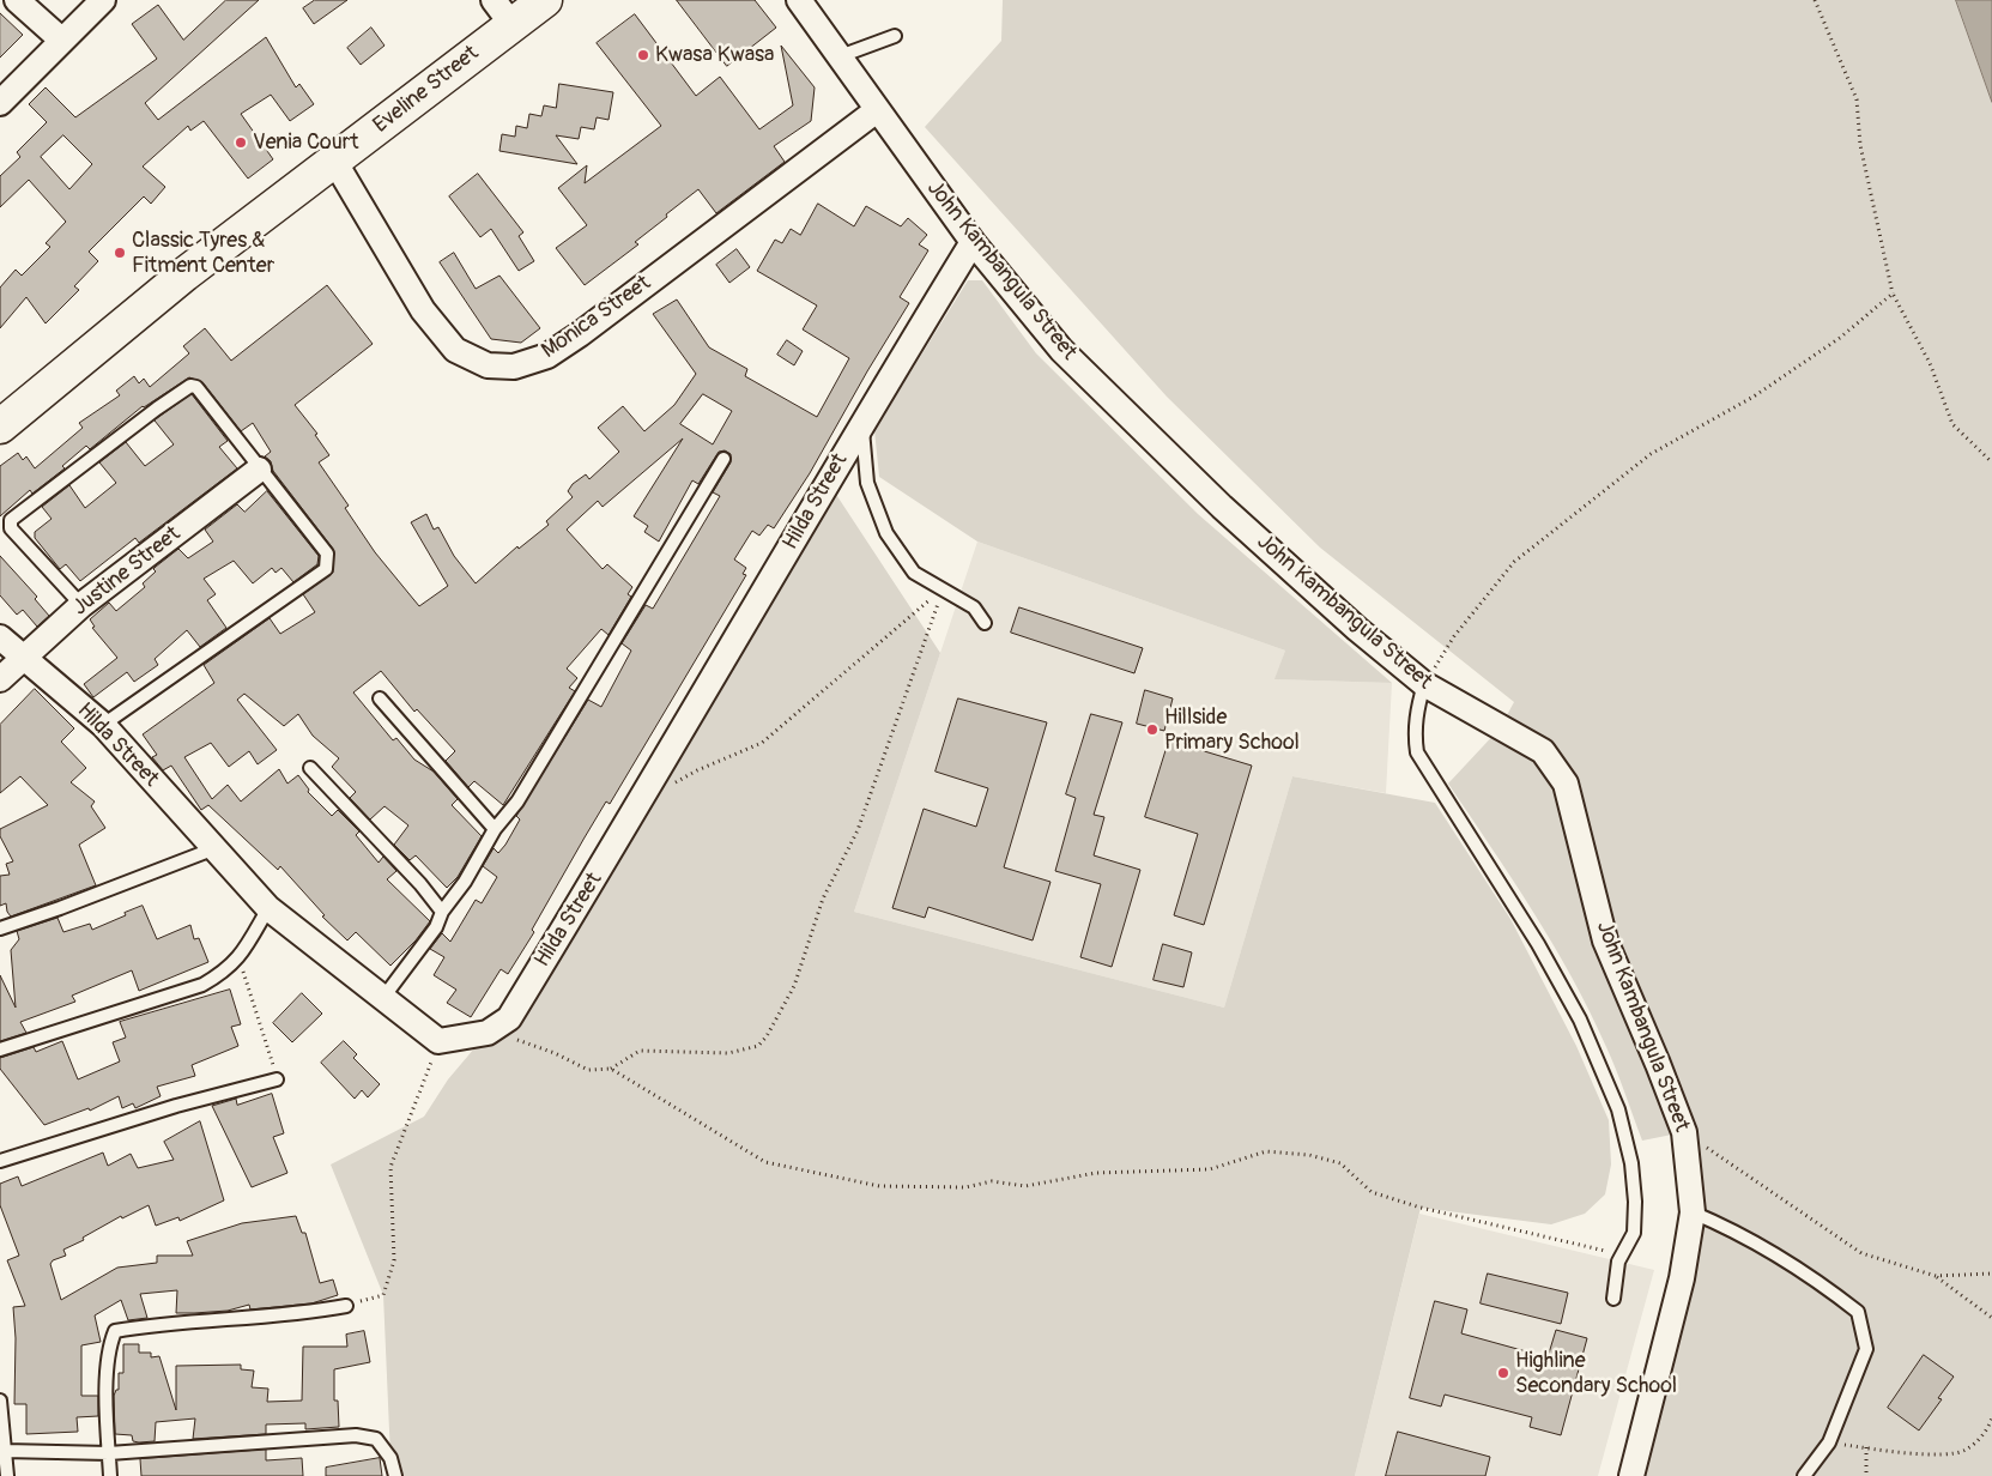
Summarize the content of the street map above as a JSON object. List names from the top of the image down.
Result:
{
  "streets": {
    "street": [
      "Eveline Street",
      "John Kambangula Street",
      "Monica Street",
      "Hilda Street",
      "Justine Street"
    ]
  },
  "crossings": [
    ["Eveline Street", "Monica Street"],
    ["John Kambangula Street", "Monica Street"],
    ["John Kambangula Street", "Hilda Street"],
    ["Hilda Street", "Justine Street"]
  ],
  "places": [
    "Kwasa Kwasa",
    "Venia Court",
    "Classic Tyres & Fitment Center",
    "Hillside Primary School",
    "Highline Secondary School"
  ]
}
